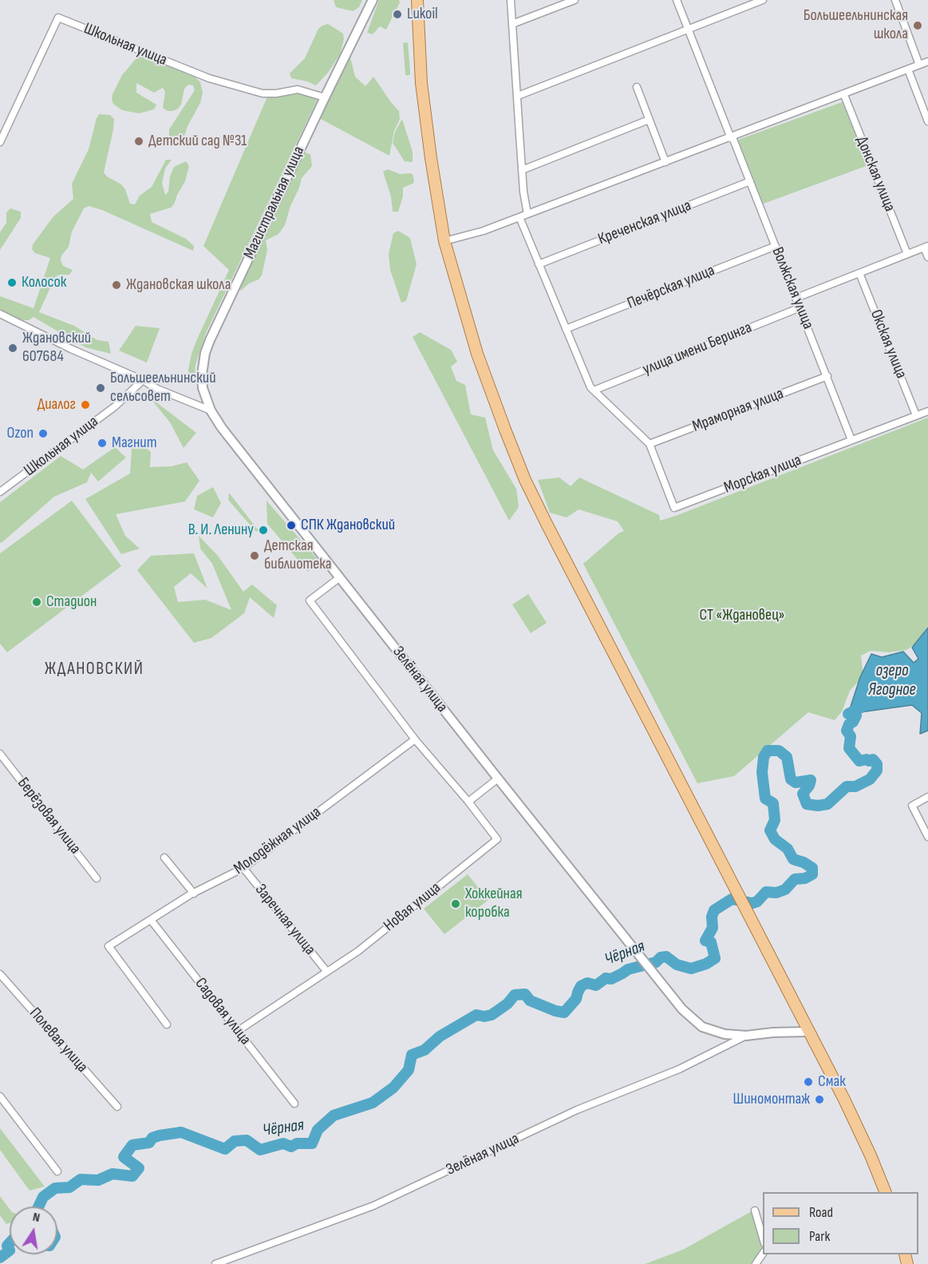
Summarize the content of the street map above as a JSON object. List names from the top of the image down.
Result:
{
  "streets": {
    "street": [
      "Школьная улица",
      "Донская улица",
      "Магистральная улица",
      "Креченская улица",
      "Печёрская улица",
      "Волжская улица",
      "Окская улица",
      "улица имени Беринга",
      "Мраморная улица",
      "Морская улица",
      "Зелёная улица",
      "Берёзовая улица",
      "Молодёжная улица",
      "Новая улица",
      "Заречная улица",
      "Садовая улица",
      "Полевая улица"
    ]
  },
  "crossings": [
    ["Школьная улица", "Магистральная улица"],
    ["Магистральная улица", "Зелёная улица"],
    ["Креченская улица", "Волжская улица"],
    ["Печёрская улица", "Волжская улица"],
    ["Волжская улица", "улица имени Беринга"],
    ["Волжская улица", "Мраморная улица"],
    ["Волжская улица", "Морская улица"],
    ["Окская улица", "Морская улица"],
    ["Мраморная улица", "Морская улица"],
    ["Молодёжная улица", "Заречная улица"],
    ["Молодёжная улица", "Садовая улица"],
    ["Новая улица", "Заречная улица"],
    ["Новая улица", "Садовая улица"]
  ],
  "districts": ["ЖДАНОВСКИЙ"],
  "water": ["озеро Ягодное", "Чёрная"],
  "parks": ["СТ «Ждановец»"],
  "places": [
    "Lukoil",
    "Большеельнинская школа",
    "Детский сад №31",
    "Колосок",
    "Ждановская школа",
    "Ждановский 607684",
    "Большеельнинский сельсовет",
    "Диалог",
    "Ozon",
    "Магнит",
    "СПК Ждановский",
    "В. И. Ленину",
    "Детская библиотека",
    "Стадион",
    "Хоккейная коробка",
    "Смак",
    "Шиномонтаж"
  ],
  "legend": ["Road", "Park"],
  "north": "top"
}
